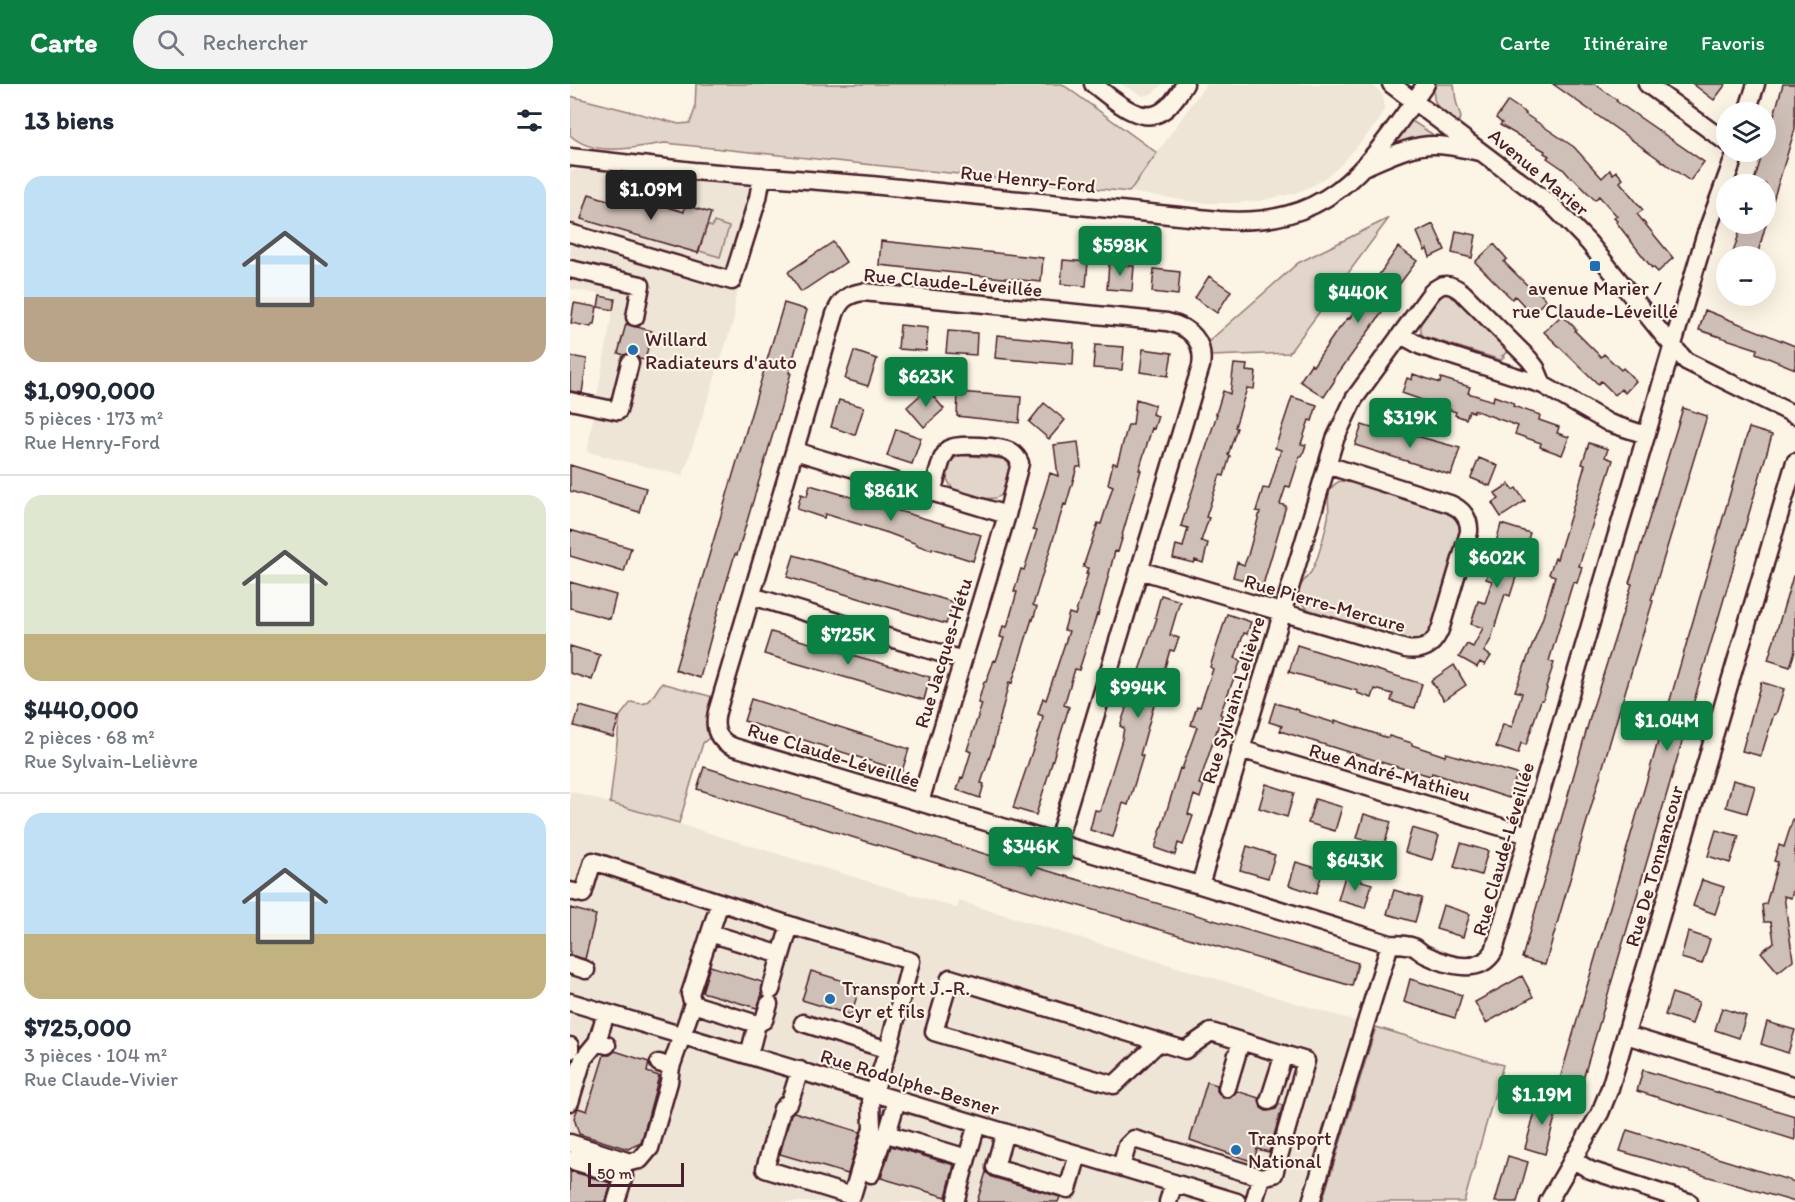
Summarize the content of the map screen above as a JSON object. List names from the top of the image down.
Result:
{
  "streets": {
    "street": [
      "Avenue Marier",
      "Rue Henry-Ford",
      "Rue Claude-Léveillée",
      "Rue Pierre-Mercure",
      "Rue Jacques-Hétu",
      "Rue Sylvain-Lelièvre",
      "Rue André-Mathieu",
      "Rue De Tonnancour",
      "Rue Rodolphe-Besner"
    ]
  },
  "crossings": [
    ["Avenue Marier", "Rue Henry-Ford"],
    ["Avenue Marier", "Rue Claude-Léveillée"],
    ["Rue Claude-Léveillée", "Rue Pierre-Mercure"],
    ["Rue Claude-Léveillée", "Rue Jacques-Hétu"],
    ["Rue Claude-Léveillée", "Rue Sylvain-Lelièvre"],
    ["Rue Claude-Léveillée", "Rue André-Mathieu"],
    ["Rue Pierre-Mercure", "Rue Sylvain-Lelièvre"],
    ["Rue Sylvain-Lelièvre", "Rue André-Mathieu"]
  ],
  "places": {
    "transit": ["avenue Marier / rue Claude-Léveillé"],
    "other": ["Willard Radiateurs d'auto", "Transport J.-R. Cyr et fils", "Transport National"]
  },
  "scale_bar": "50 m",
  "page": {
    "header": "Carte",
    "search": "Rechercher",
    "nav": ["Carte", "Itinéraire", "Favoris"],
    "heading": "13 biens",
    "map_buttons": ["+", "−"],
    "list": [
      {
        "name": "$1,090,000",
        "note": "5 pièces · 173 m² · Rue Henry-Ford"
      },
      {
        "name": "$440,000",
        "note": "2 pièces · 68 m² · Rue Sylvain-Lelièvre"
      },
      {
        "name": "$725,000",
        "note": "3 pièces · 104 m² · Rue Claude-Vivier"
      }
    ],
    "price": [
      "$1.09M",
      "$598K",
      "$440K",
      "$623K",
      "$319K",
      "$861K",
      "$602K",
      "$725K",
      "$994K",
      "$1.04M",
      "$346K",
      "$643K",
      "$1.19M"
    ],
    "scale": "50 m"
  }
}
